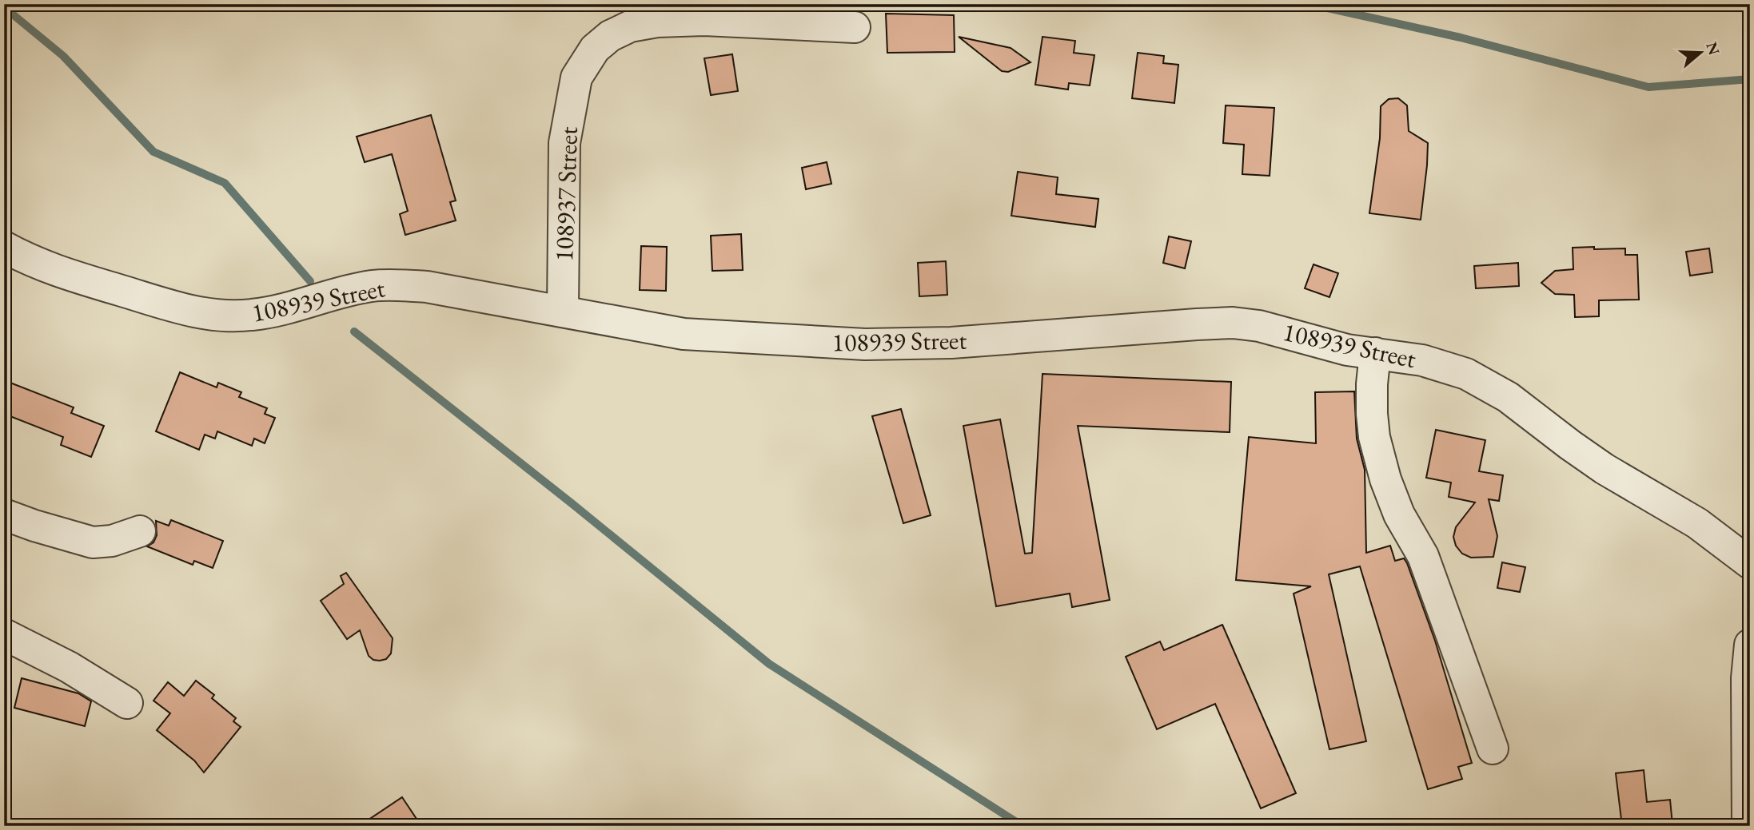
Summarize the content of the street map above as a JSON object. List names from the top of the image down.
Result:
{
  "streets": {
    "street": ["108937 Street", "108939 Street"]
  },
  "crossings": [
    ["108937 Street", "108939 Street"]
  ],
  "north": "right"
}
